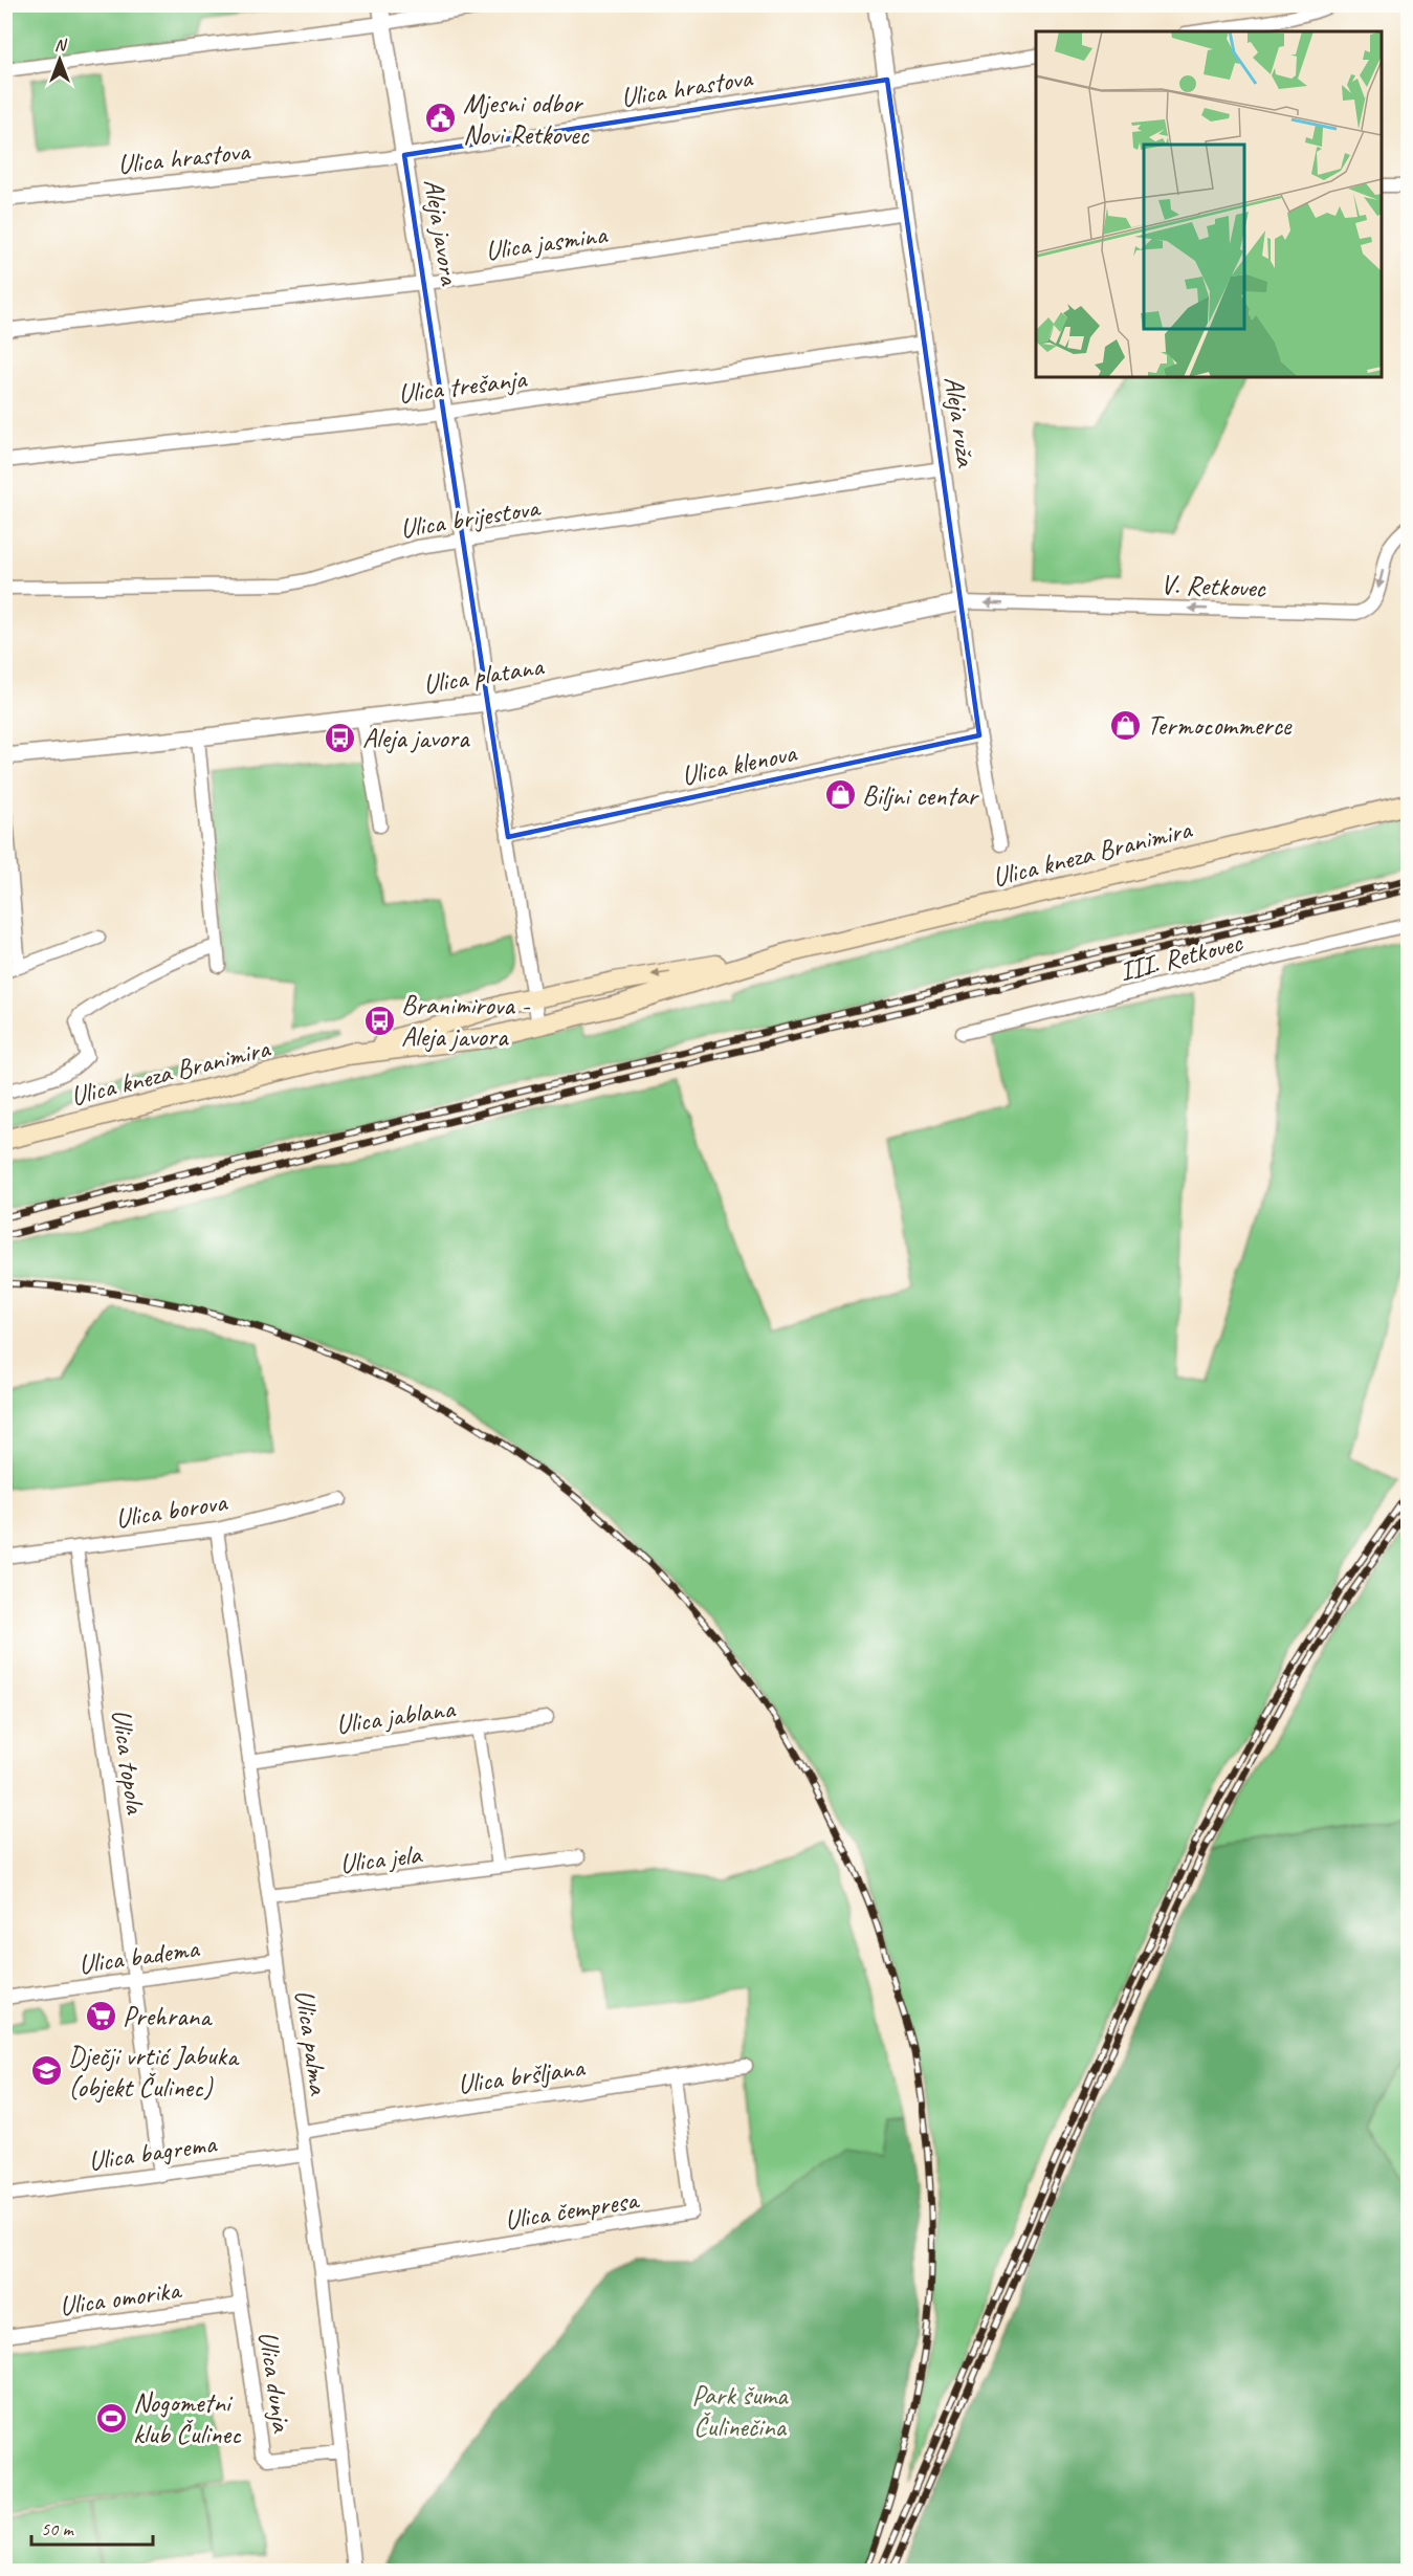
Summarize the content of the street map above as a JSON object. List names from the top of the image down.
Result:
{
  "streets": {
    "main road": ["Ulica kneza Branimira"],
    "street": [
      "Ulica hrastova",
      "Aleja javora",
      "Ulica jasmina",
      "Ulica trešanja",
      "Aleja ruža",
      "Ulica brijestova",
      "V. Retkovec",
      "Ulica platana",
      "Ulica klenova",
      "III. Retkovec",
      "Ulica borova",
      "Ulica jablana",
      "Ulica topola",
      "Ulica jela",
      "Ulica badema",
      "Ulica palma",
      "Ulica bršljana",
      "Ulica bagrema",
      "Ulica čempresa",
      "Ulica omorika",
      "Ulica dunja"
    ]
  },
  "crossings": [
    ["Ulica hrastova", "Aleja javora"],
    ["Ulica hrastova", "Aleja ruža"],
    ["Aleja javora", "Ulica jasmina"],
    ["Aleja javora", "Ulica trešanja"],
    ["Aleja javora", "Ulica brijestova"],
    ["Aleja javora", "Ulica platana"],
    ["Aleja javora", "Ulica klenova"],
    ["Aleja javora", "Ulica kneza Branimira"],
    ["Ulica jasmina", "Aleja ruža"],
    ["Ulica trešanja", "Aleja ruža"],
    ["Aleja ruža", "Ulica brijestova"],
    ["Aleja ruža", "V. Retkovec"],
    ["Aleja ruža", "Ulica platana"],
    ["Aleja ruža", "Ulica klenova"],
    ["V. Retkovec", "Ulica platana"],
    ["Ulica borova", "Ulica topola"],
    ["Ulica borova", "Ulica palma"],
    ["Ulica jablana", "Ulica palma"],
    ["Ulica topola", "Ulica badema"],
    ["Ulica topola", "Ulica bagrema"],
    ["Ulica jela", "Ulica palma"],
    ["Ulica badema", "Ulica palma"],
    ["Ulica palma", "Ulica bršljana"],
    ["Ulica palma", "Ulica bagrema"],
    ["Ulica palma", "Ulica čempresa"],
    ["Ulica palma", "Ulica dunja"],
    ["Ulica bršljana", "Ulica čempresa"],
    ["Ulica omorika", "Ulica dunja"]
  ],
  "one_way": ["V. Retkovec"],
  "parks": ["Park šuma Čulinečina"],
  "places": {
    "public building": ["Mjesni odbor Novi Retkovec"],
    "shop": ["Termocommerce", "Biljni centar"],
    "bus stop": ["Aleja javora", "Branimirova - Aleja javora"],
    "supermarket": ["Prehrana"],
    "school or university": ["Dječji vrtić Jabuka (objekt Čulinec)"],
    "sports": ["Nogometni klub Čulinec"]
  },
  "scale_bar": "50 m",
  "north": "top"
}
